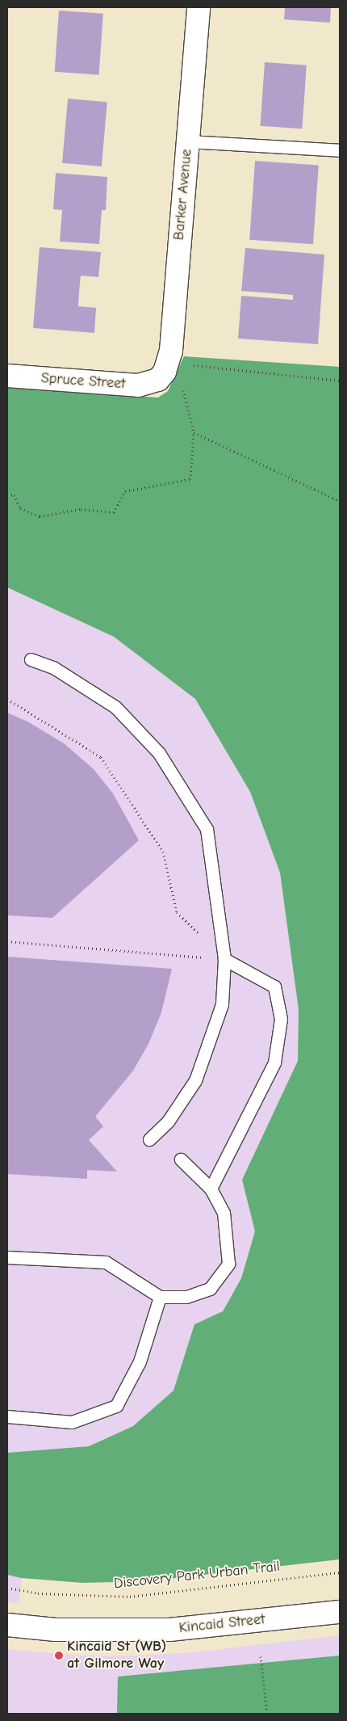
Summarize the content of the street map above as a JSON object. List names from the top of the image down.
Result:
{
  "streets": {
    "street": ["Barker Avenue", "Spruce Street", "Kincaid Street"],
    "path": ["Discovery Park Urban Trail"]
  },
  "crossings": [
    ["Barker Avenue", "Spruce Street"]
  ],
  "places": ["Kincaid St (WB) at Gilmore Way"]
}
